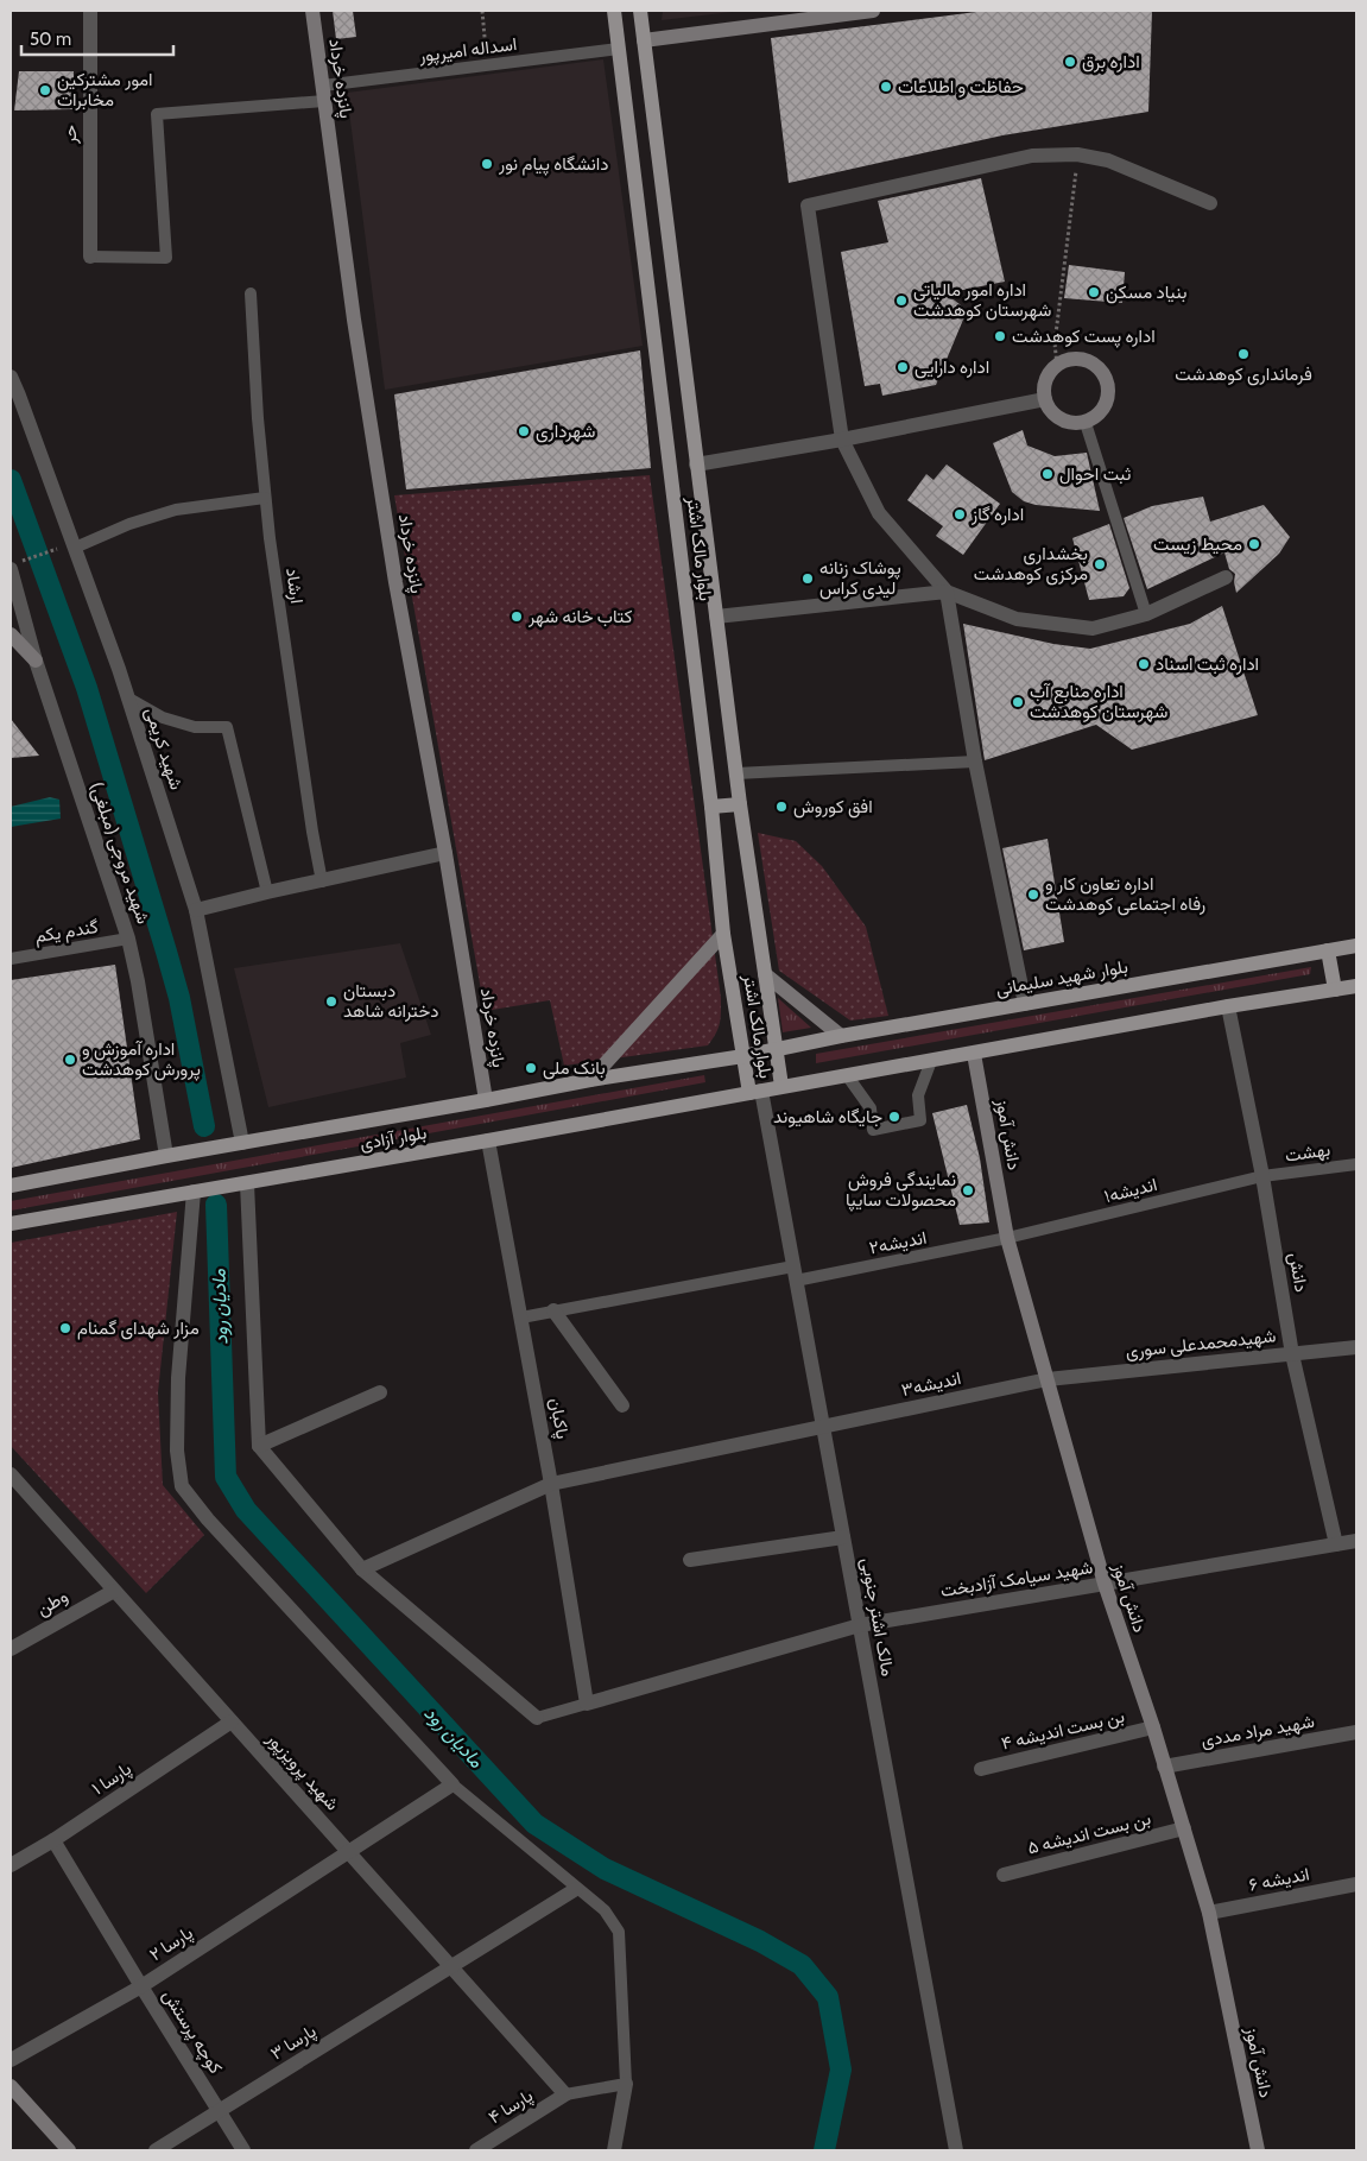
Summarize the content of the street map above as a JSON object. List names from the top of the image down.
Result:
{
  "streets": {
    "main road": ["بلوار مالک اشتر", "بلوار شهید سلیمانی", "بلوار آزادی"],
    "street": [
      "پانزده خرداد",
      "حر",
      "شهید کریمی",
      "شهید مروجی (مبلغی)",
      "دانش آموز",
      "دانش",
      "شهیدمحمدعلی سوری",
      "اندیشه۳",
      "پاکبان",
      "شهید سیامک آزادبخت",
      "وطن",
      "مالک اشتر جنوبی",
      "بن بست اندیشه ۴",
      "شهید مراد مددی",
      "شهید پرویزپور",
      "پارسا ۱",
      "بن بست اندیشه ۵",
      "اندیشه ۶",
      "پارسا ۲",
      "کوچه پرستش",
      "پارسا ۳",
      "پارسا ۴"
    ],
    "lane": [
      "اسداله امیرپور",
      "ارشاد",
      "گندم یکم",
      "بهشت",
      "اندیشه۱",
      "اندیشه۲"
    ]
  },
  "crossings": [
    ["اسداله امیرپور", "پانزده خرداد"],
    ["اسداله امیرپور", "بلوار مالک اشتر"],
    ["پانزده خرداد", "بلوار آزادی"],
    ["بلوار مالک اشتر", "بلوار شهید سلیمانی"],
    ["بلوار مالک اشتر", "بلوار آزادی"],
    ["بلوار مالک اشتر", "مالک اشتر جنوبی"],
    ["شهید کریمی", "بلوار آزادی"],
    ["شهید مروجی (مبلغی)", "گندم یکم"],
    ["شهید مروجی (مبلغی)", "بلوار آزادی"],
    ["بلوار شهید سلیمانی", "بلوار آزادی"],
    ["دانش آموز", "اندیشه۱"],
    ["دانش آموز", "اندیشه۲"],
    ["دانش آموز", "شهیدمحمدعلی سوری"],
    ["دانش آموز", "اندیشه۳"],
    ["دانش آموز", "شهید سیامک آزادبخت"],
    ["دانش آموز", "بن بست اندیشه ۴"],
    ["دانش آموز", "شهید مراد مددی"],
    ["دانش آموز", "بن بست اندیشه ۵"],
    ["دانش آموز", "اندیشه ۶"],
    ["بلوار آزادی", "پاکبان"],
    ["بلوار آزادی", "مالک اشتر جنوبی"],
    ["بهشت", "اندیشه۱"],
    ["بهشت", "دانش"],
    ["اندیشه۱", "اندیشه۲"],
    ["اندیشه۱", "دانش"],
    ["اندیشه۲", "پاکبان"],
    ["اندیشه۲", "مالک اشتر جنوبی"],
    ["دانش", "شهیدمحمدعلی سوری"],
    ["دانش", "شهید سیامک آزادبخت"],
    ["شهیدمحمدعلی سوری", "اندیشه۳"],
    ["اندیشه۳", "پاکبان"],
    ["اندیشه۳", "مالک اشتر جنوبی"],
    ["پاکبان", "شهید سیامک آزادبخت"],
    ["شهید سیامک آزادبخت", "مالک اشتر جنوبی"],
    ["وطن", "شهید پرویزپور"],
    ["شهید پرویزپور", "پارسا ۱"],
    ["شهید پرویزپور", "پارسا ۲"],
    ["شهید پرویزپور", "پارسا ۳"],
    ["شهید پرویزپور", "پارسا ۴"],
    ["پارسا ۱", "کوچه پرستش"],
    ["پارسا ۲", "کوچه پرستش"],
    ["کوچه پرستش", "پارسا ۳"]
  ],
  "water": ["مادیان رود"],
  "places": [
    "اداره برق",
    "حفاظت و اطلاعات",
    "امور مشترکین مخابرات",
    "دانشگاه پیام نور",
    "بنیاد مسکن",
    "اداره امور مالیاتی شهرستان کوهدشت",
    "اداره پست کوهدشت",
    "فرمانداری کوهدشت",
    "اداره دارایی",
    "شهرداری",
    "ثبت احوال",
    "اداره گاز",
    "محیط زیست",
    "بخشداری مرکزی کوهدشت",
    "پوشاک زنانه لیدی کراس",
    "کتاب خانه شهر",
    "اداره ثبت اسناد",
    "اداره منابع آب شهرستان کوهدشت",
    "افق کوروش",
    "اداره تعاون کار و رفاه اجتماعی کوهدشت",
    "دبستان دخترانه شاهد",
    "اداره آموزش و پرورش کوهدشت",
    "بانک ملی",
    "جایگاه شاهیوند",
    "نمایندگی فروش محصولات سایپا",
    "مزار شهدای گمنام"
  ],
  "scale_bar": "50 m"
}
